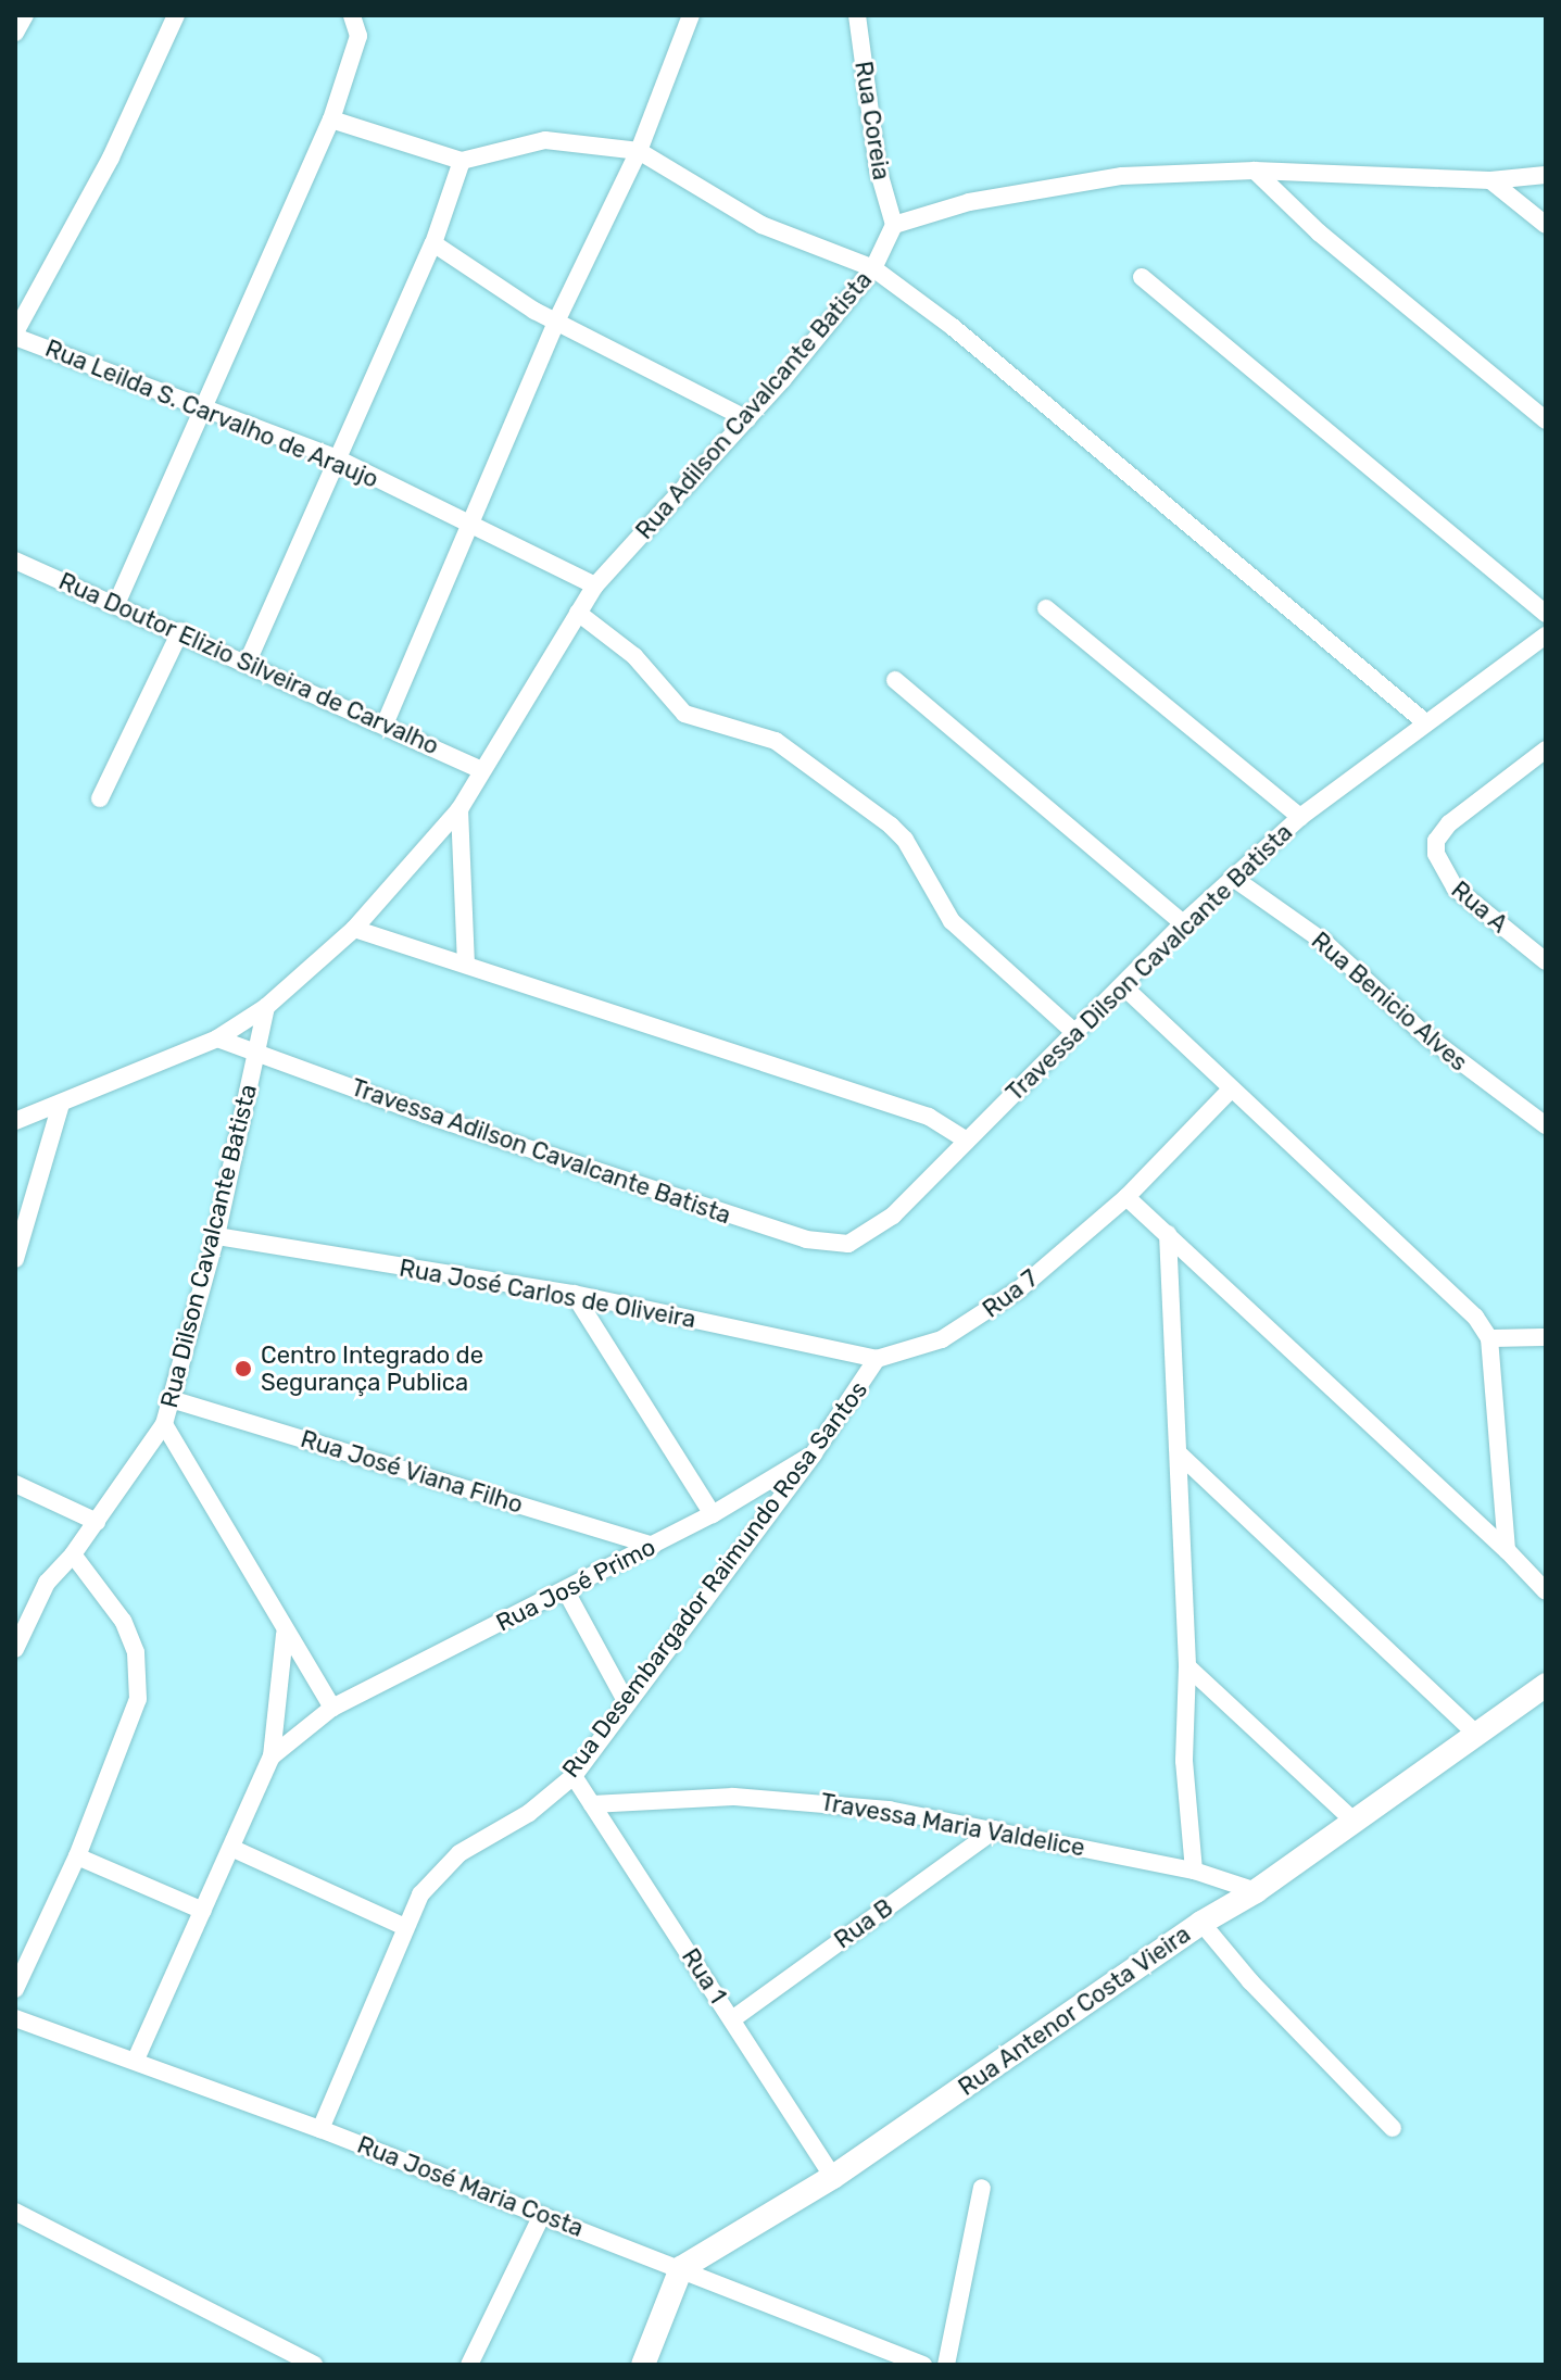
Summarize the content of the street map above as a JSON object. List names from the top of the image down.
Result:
{
  "streets": {
    "main road": ["Rua Antenor Costa Vieira"],
    "street": [
      "Rua Coreia",
      "Rua Adilson Cavalcante Batista",
      "Rua Leilda S. Carvalho de Araujo",
      "Rua Doutor Elizio Silveira de Carvalho",
      "Rua A",
      "Travessa Dilson Cavalcante Batista",
      "Rua Benicio Alves",
      "Travessa Adilson Cavalcante Batista",
      "Rua Dilson Cavalcante Batista",
      "Rua José Carlos de Oliveira",
      "Rua 7",
      "Rua José Viana Filho",
      "Rua Desembargador Raimundo Rosa Santos",
      "Rua José Primo",
      "Travessa Maria Valdelice",
      "Rua B",
      "Rua 1",
      "Rua José Maria Costa"
    ]
  },
  "crossings": [
    ["Rua Coreia", "Rua Adilson Cavalcante Batista"],
    ["Rua Adilson Cavalcante Batista", "Rua Leilda S. Carvalho de Araujo"],
    ["Rua Adilson Cavalcante Batista", "Rua Doutor Elizio Silveira de Carvalho"],
    ["Rua Adilson Cavalcante Batista", "Travessa Adilson Cavalcante Batista"],
    ["Rua Adilson Cavalcante Batista", "Rua Dilson Cavalcante Batista"],
    ["Travessa Dilson Cavalcante Batista", "Rua Benicio Alves"],
    ["Travessa Dilson Cavalcante Batista", "Travessa Adilson Cavalcante Batista"],
    ["Travessa Adilson Cavalcante Batista", "Rua Dilson Cavalcante Batista"],
    ["Rua Dilson Cavalcante Batista", "Rua José Carlos de Oliveira"],
    ["Rua Dilson Cavalcante Batista", "Rua José Viana Filho"],
    ["Rua José Carlos de Oliveira", "Rua 7"],
    ["Rua José Carlos de Oliveira", "Rua Desembargador Raimundo Rosa Santos"],
    ["Rua 7", "Rua Desembargador Raimundo Rosa Santos"],
    ["Rua José Viana Filho", "Rua José Primo"],
    ["Rua Desembargador Raimundo Rosa Santos", "Rua José Primo"],
    ["Rua Desembargador Raimundo Rosa Santos", "Rua 1"],
    ["Rua Desembargador Raimundo Rosa Santos", "Rua José Maria Costa"],
    ["Travessa Maria Valdelice", "Rua B"],
    ["Travessa Maria Valdelice", "Rua 1"],
    ["Travessa Maria Valdelice", "Rua Antenor Costa Vieira"],
    ["Rua B", "Rua 1"],
    ["Rua 1", "Rua Antenor Costa Vieira"],
    ["Rua Antenor Costa Vieira", "Rua José Maria Costa"]
  ],
  "places": ["Centro Integrado de Segurança Publica"]
}
